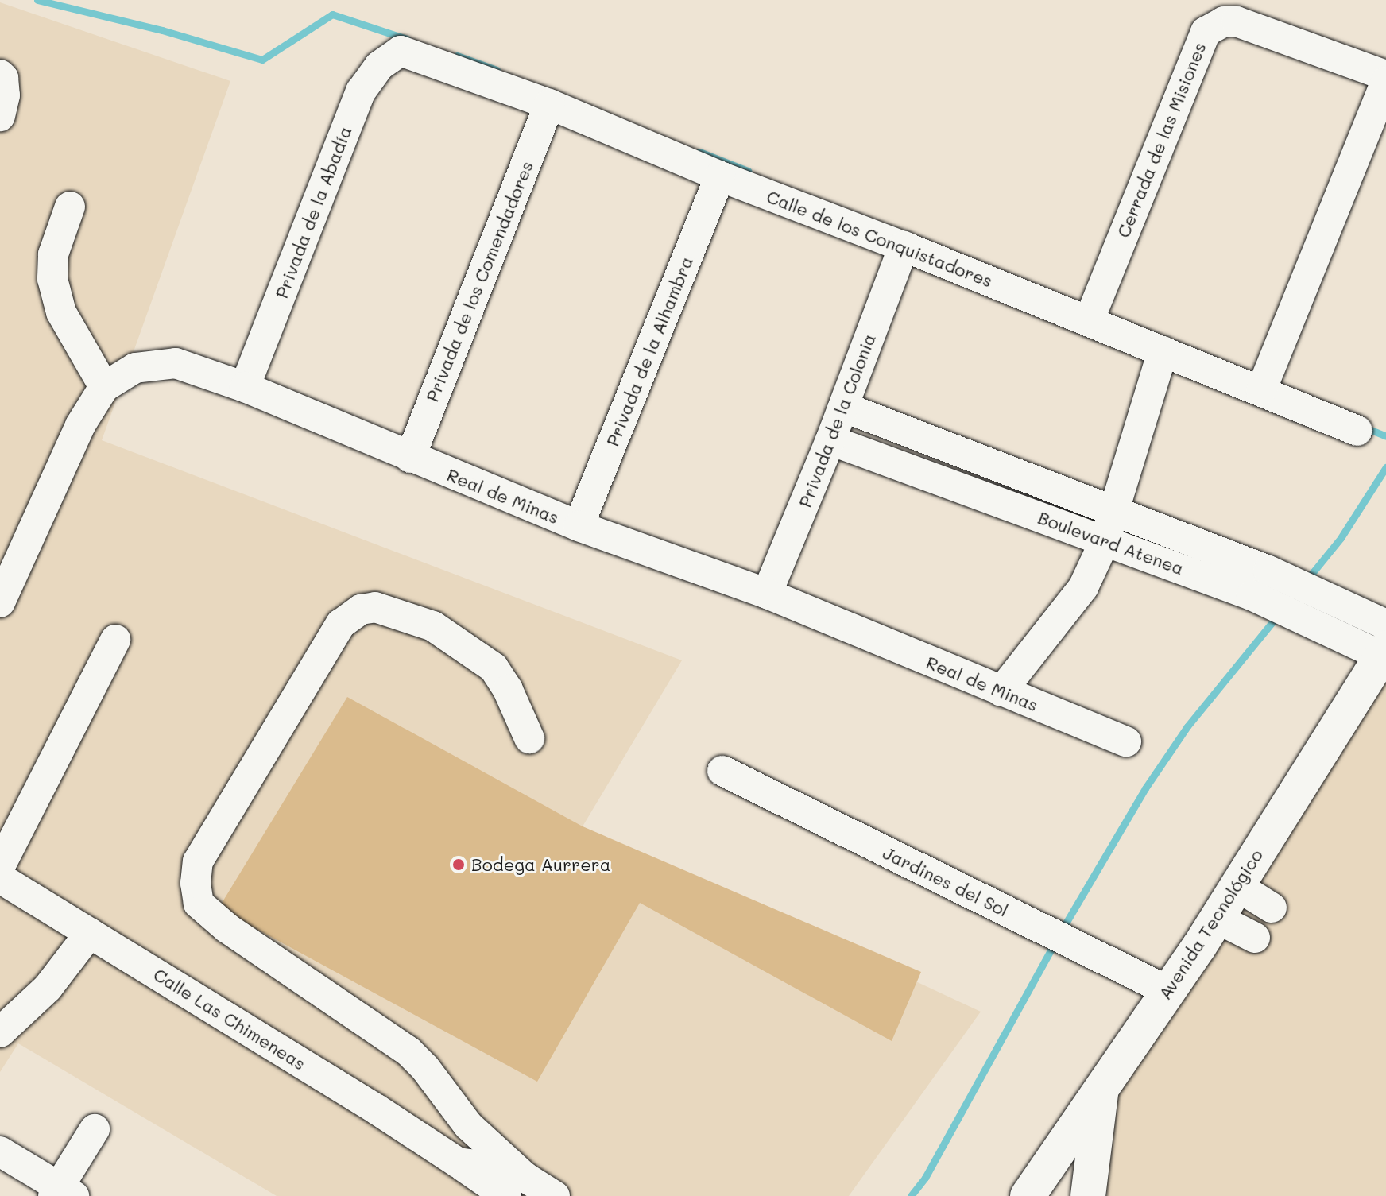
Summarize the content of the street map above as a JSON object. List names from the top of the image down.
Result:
{
  "streets": {
    "main road": ["Avenida Tecnológico"],
    "street": [
      "Cerrada de las Misiones",
      "Privada de la Abadía",
      "Calle de los Conquistadores",
      "Privada de los Comendadores",
      "Privada de la Alhambra",
      "Privada de la Colonia",
      "Real de Minas",
      "Boulevard Atenea",
      "Jardines del Sol",
      "Calle Las Chimeneas"
    ]
  },
  "crossings": [
    ["Cerrada de las Misiones", "Calle de los Conquistadores"],
    ["Privada de la Abadía", "Calle de los Conquistadores"],
    ["Privada de la Abadía", "Real de Minas"],
    ["Calle de los Conquistadores", "Privada de los Comendadores"],
    ["Calle de los Conquistadores", "Privada de la Alhambra"],
    ["Calle de los Conquistadores", "Privada de la Colonia"],
    ["Privada de los Comendadores", "Real de Minas"],
    ["Privada de la Alhambra", "Real de Minas"],
    ["Privada de la Colonia", "Real de Minas"],
    ["Privada de la Colonia", "Boulevard Atenea"],
    ["Boulevard Atenea", "Avenida Tecnológico"],
    ["Jardines del Sol", "Avenida Tecnológico"]
  ],
  "places": ["Bodega Aurrera"]
}
